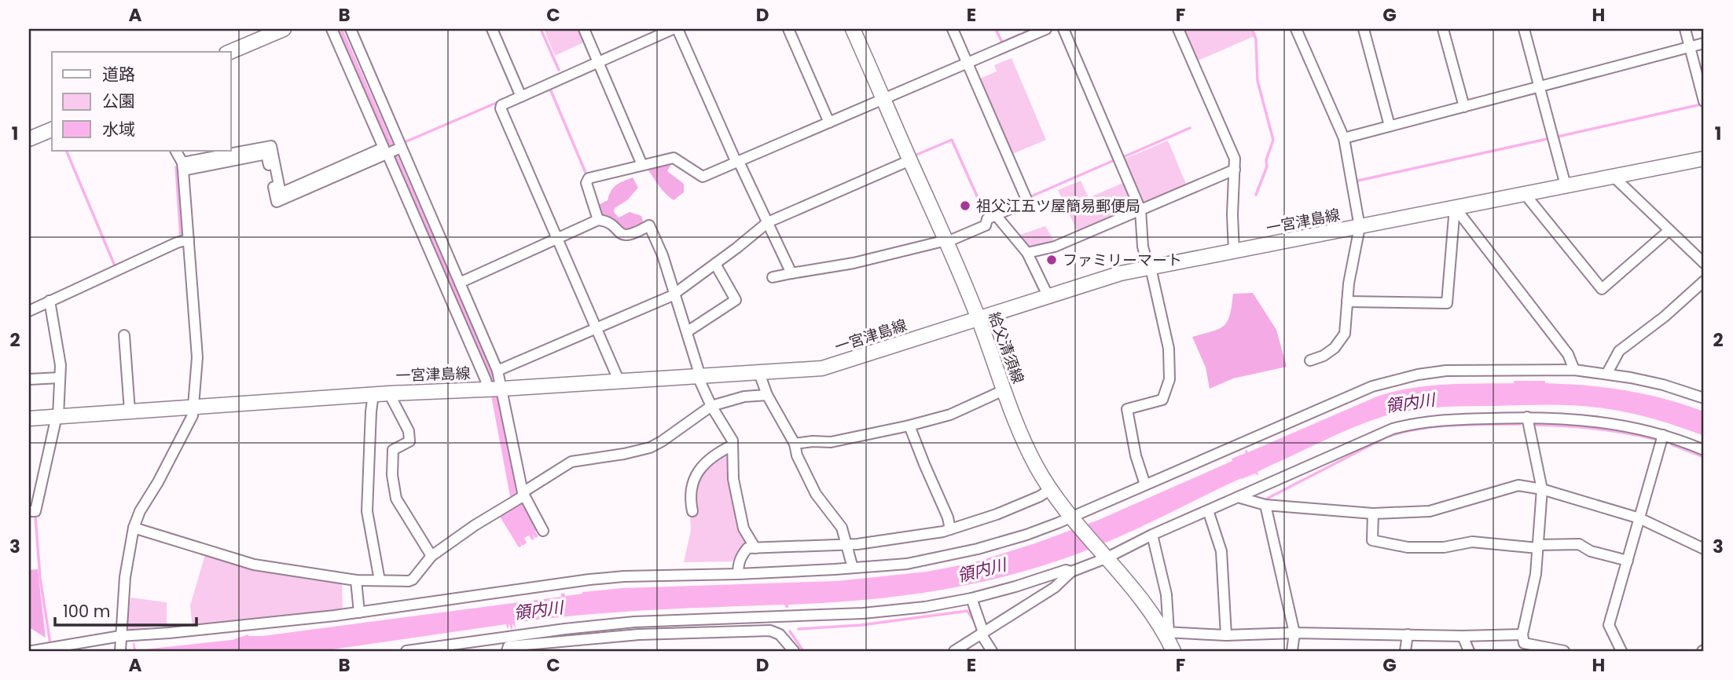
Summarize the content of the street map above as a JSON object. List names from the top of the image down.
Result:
{
  "streets": {
    "main road": ["一宮津島線", "給父清須線"]
  },
  "crossings": [
    ["一宮津島線", "給父清須線"]
  ],
  "water": ["領内川"],
  "places": ["祖父江五ツ屋簡易郵便局", "ファミリーマート"],
  "legend": ["道路", "公園", "水域"],
  "scale_bar": "100 m",
  "grid": {
    "columns": [
      "A",
      "B",
      "C",
      "D",
      "E",
      "F",
      "G",
      "H"
    ],
    "rows": ["1", "2", "3"]
  }
}
